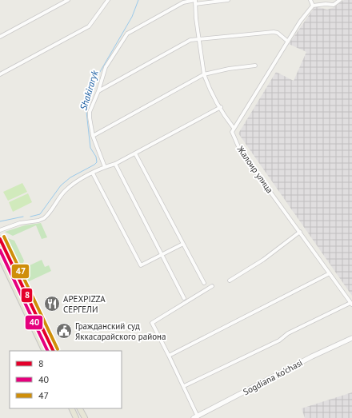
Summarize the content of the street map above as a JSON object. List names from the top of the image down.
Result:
{
  "streets": {
    "street": ["Жалоир улица", "Sogdiana ko'chasi"]
  },
  "water": ["Shakiraryk"],
  "places": {
    "restaurant": ["APEXPIZZA СЕРГЕЛИ"],
    "public building": ["Гражданский суд Яккасарайского района"]
  },
  "lines": ["transit line 47", "transit line 8", "transit line 40"],
  "legend": ["8", "40", "47"]
}
